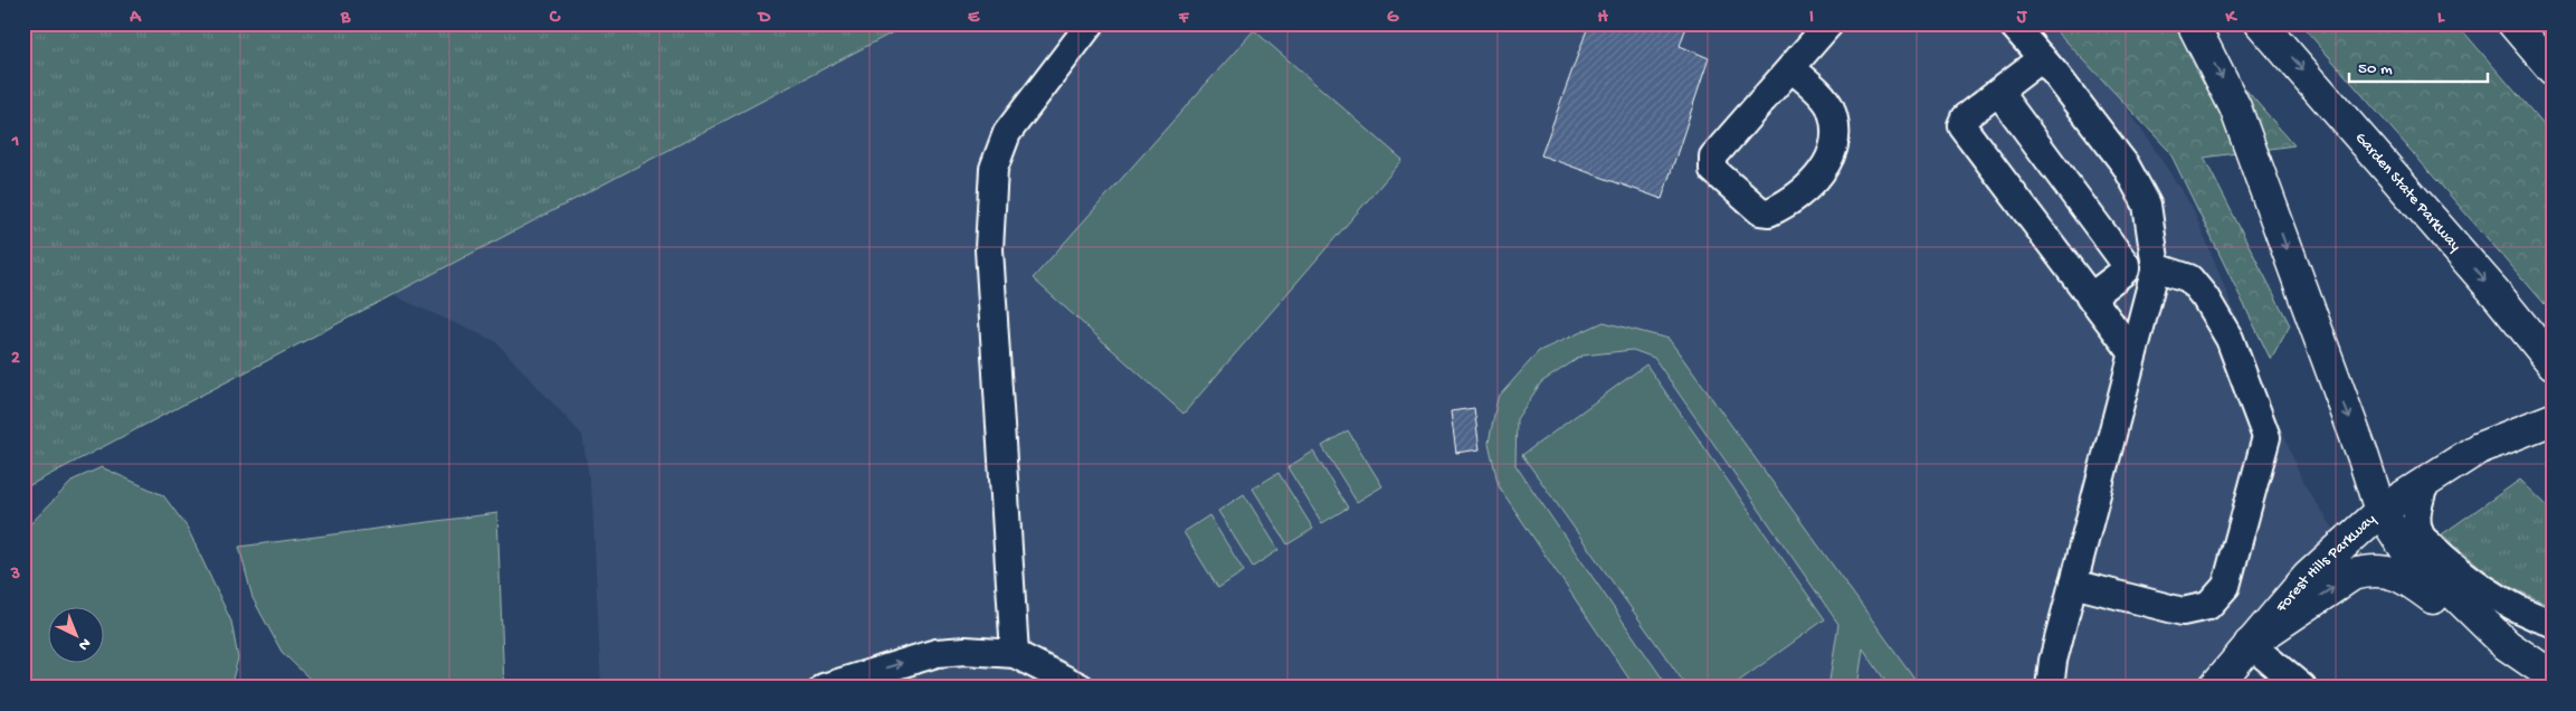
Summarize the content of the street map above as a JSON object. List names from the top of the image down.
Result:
{
  "streets": {
    "main road": ["Garden State Parkway", "Forest Hills Parkway"]
  },
  "scale_bar": "50 m",
  "north": "bottom right",
  "grid": {
    "columns": [
      "A",
      "B",
      "C",
      "D",
      "E",
      "F",
      "G",
      "H",
      "I",
      "J",
      "K",
      "L"
    ],
    "rows": ["1", "2", "3"]
  }
}
